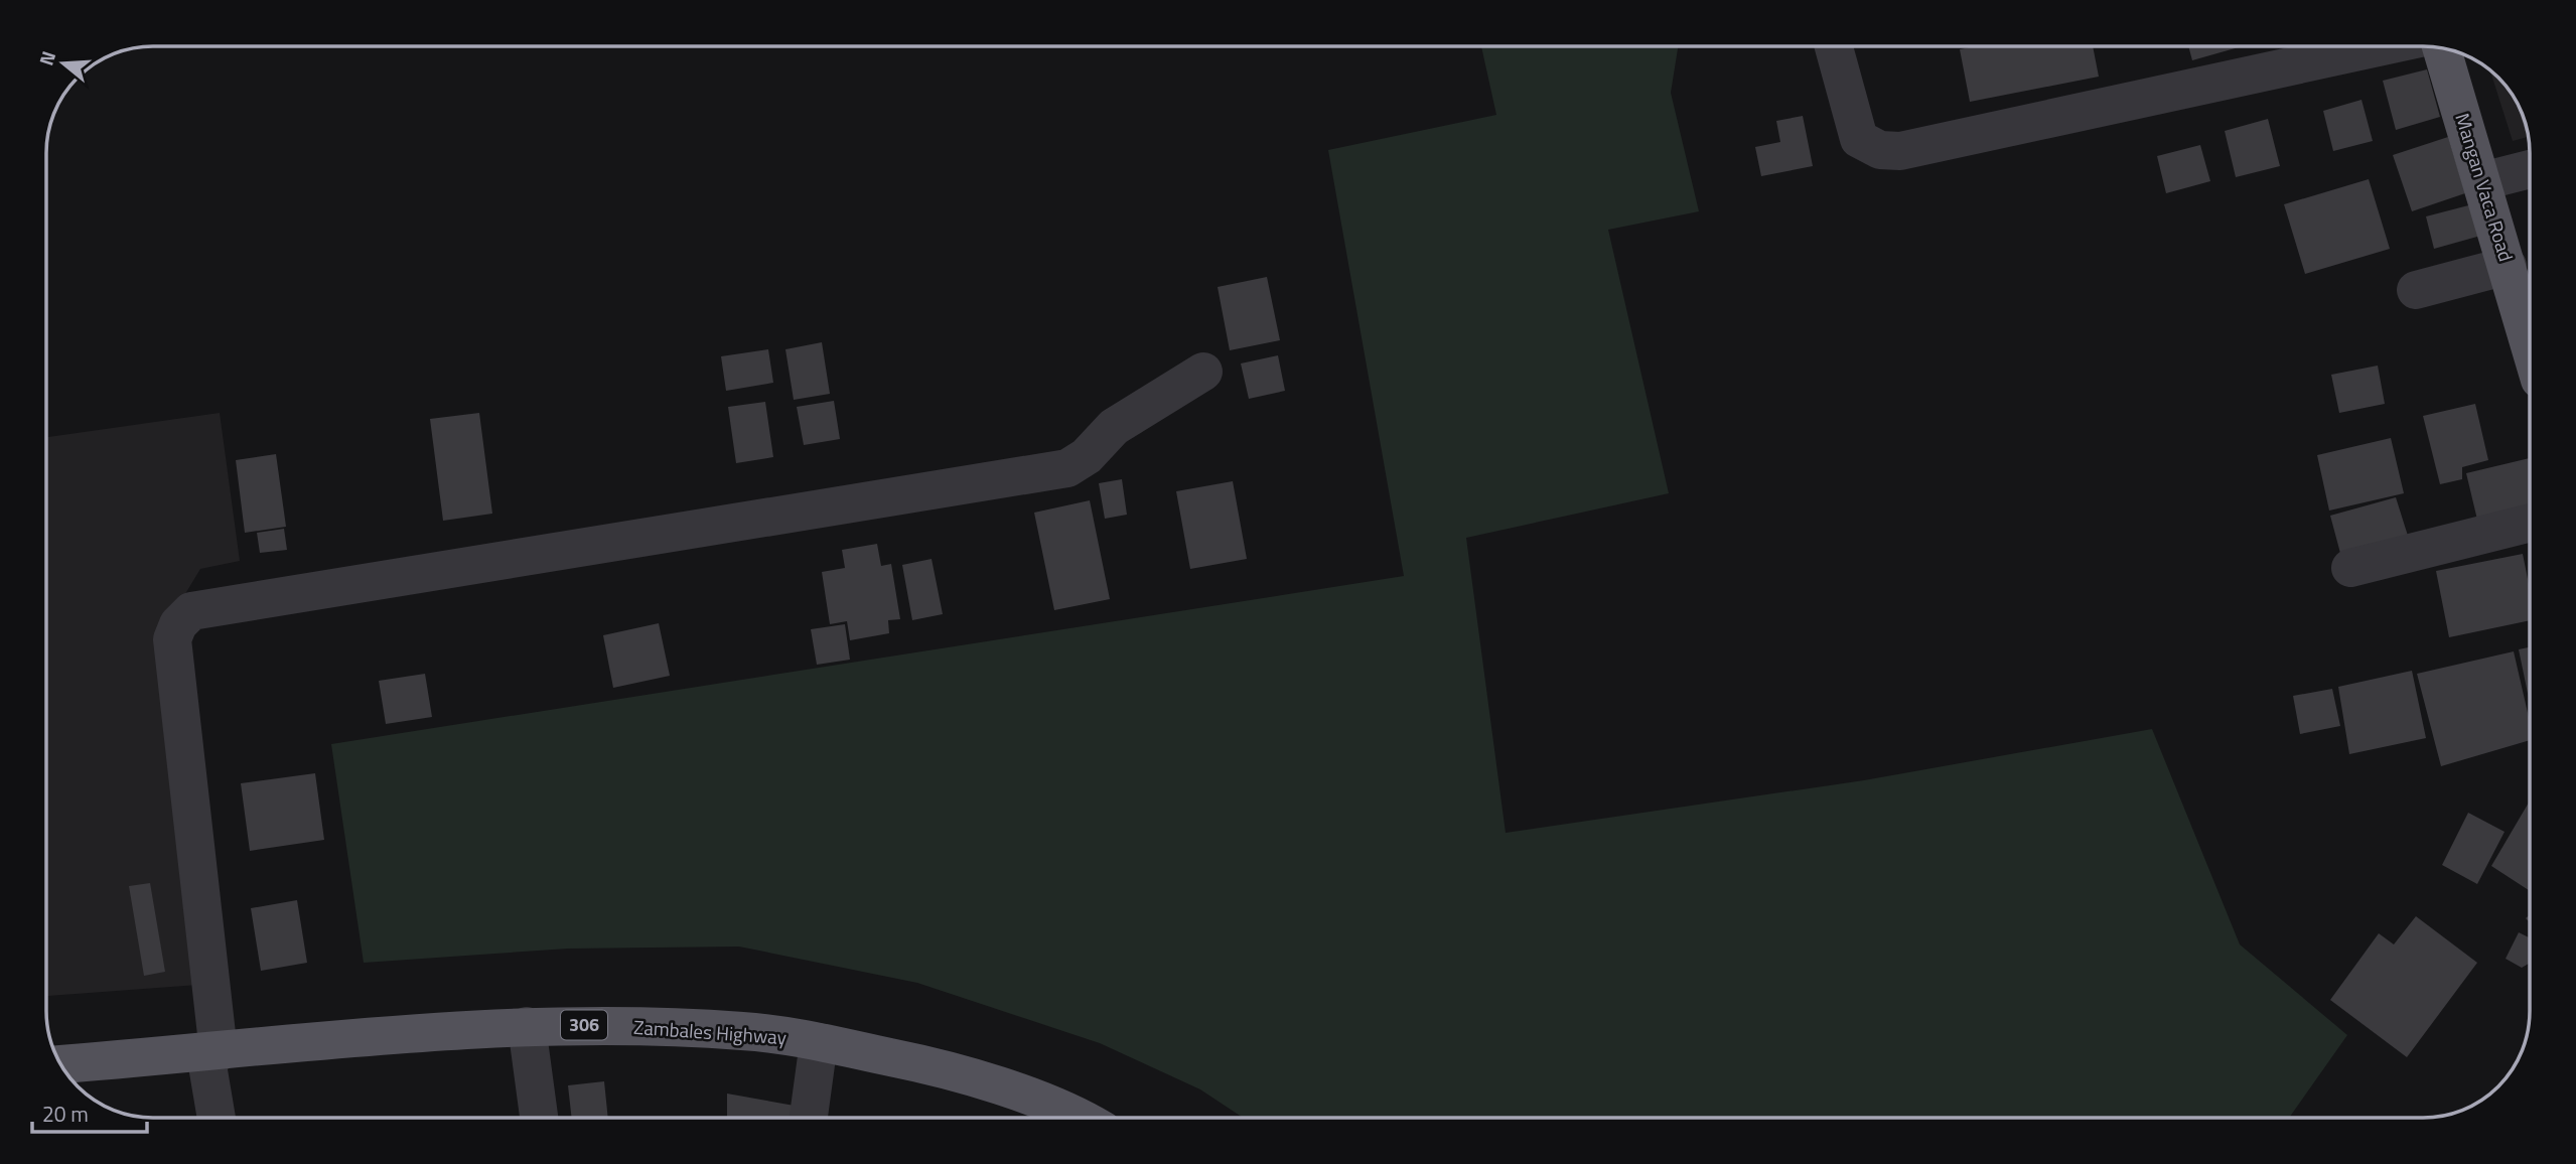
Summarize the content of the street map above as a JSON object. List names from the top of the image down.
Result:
{
  "streets": {
    "main road": ["Mangan Vaca Road", "306", "Zambales Highway"]
  },
  "scale_bar": "20 m",
  "north": "left"
}
